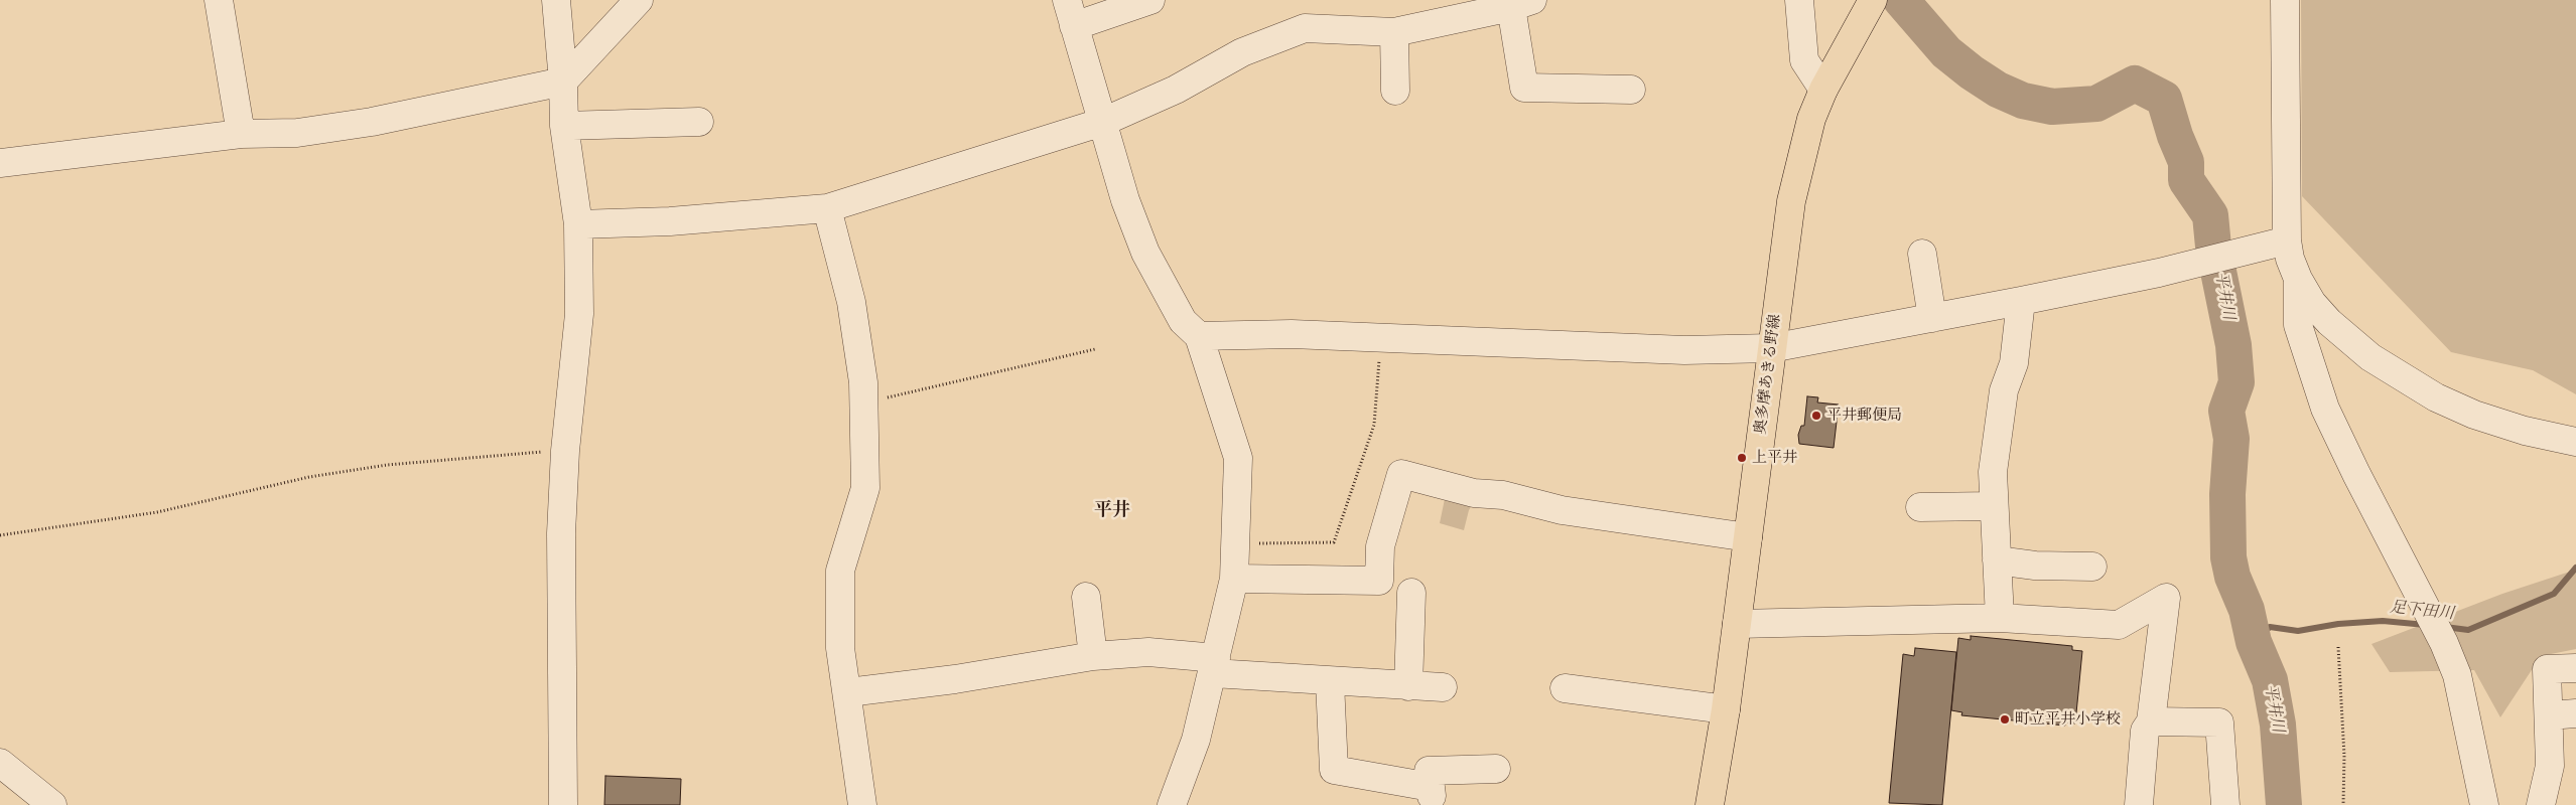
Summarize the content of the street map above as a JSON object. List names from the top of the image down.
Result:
{
  "streets": {
    "main road": ["奥多摩あきる野線"]
  },
  "districts": ["平井"],
  "water": ["平井川", "足下田川"],
  "places": ["平井郵便局", "上平井", "町立平井小学校"]
}
